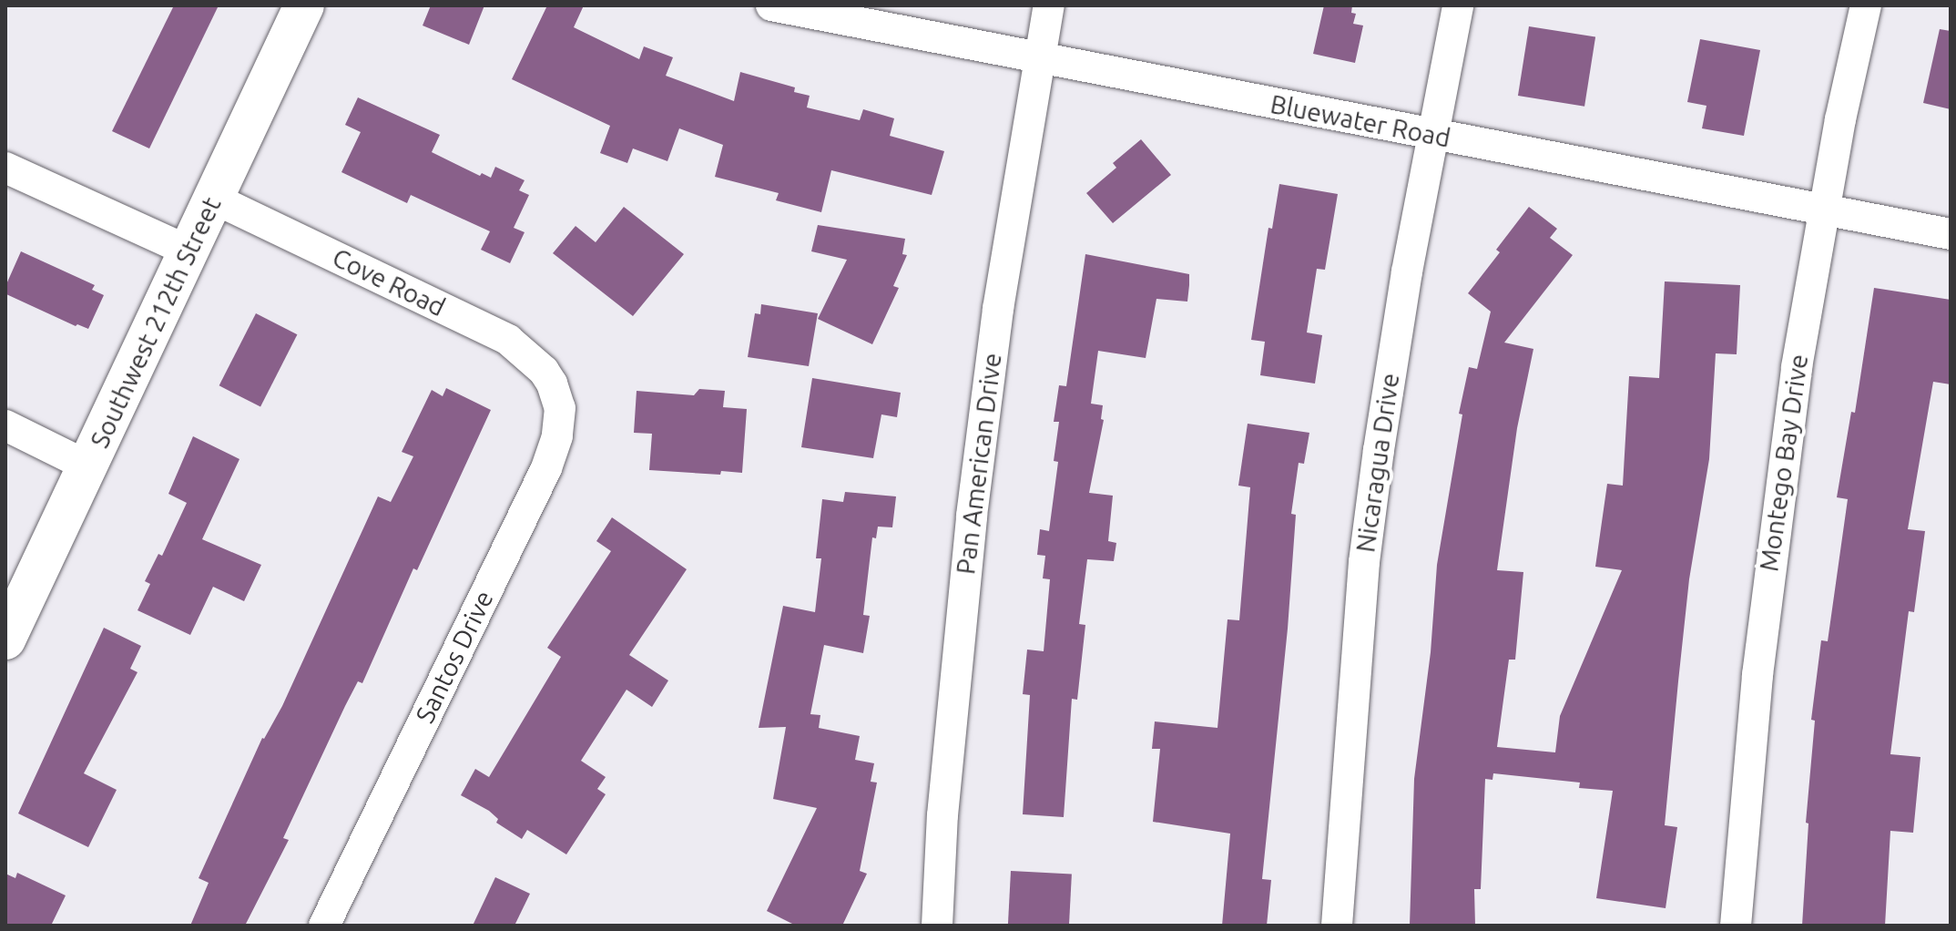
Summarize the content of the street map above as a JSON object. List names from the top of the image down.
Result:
{
  "streets": {
    "street": [
      "Bluewater Road",
      "Cove Road",
      "Southwest 212th Street",
      "Nicaragua Drive",
      "Montego Bay Drive",
      "Pan American Drive",
      "Santos Drive"
    ]
  },
  "crossings": [
    ["Bluewater Road", "Nicaragua Drive"],
    ["Bluewater Road", "Montego Bay Drive"],
    ["Bluewater Road", "Pan American Drive"],
    ["Cove Road", "Southwest 212th Street"],
    ["Cove Road", "Santos Drive"]
  ]
}
